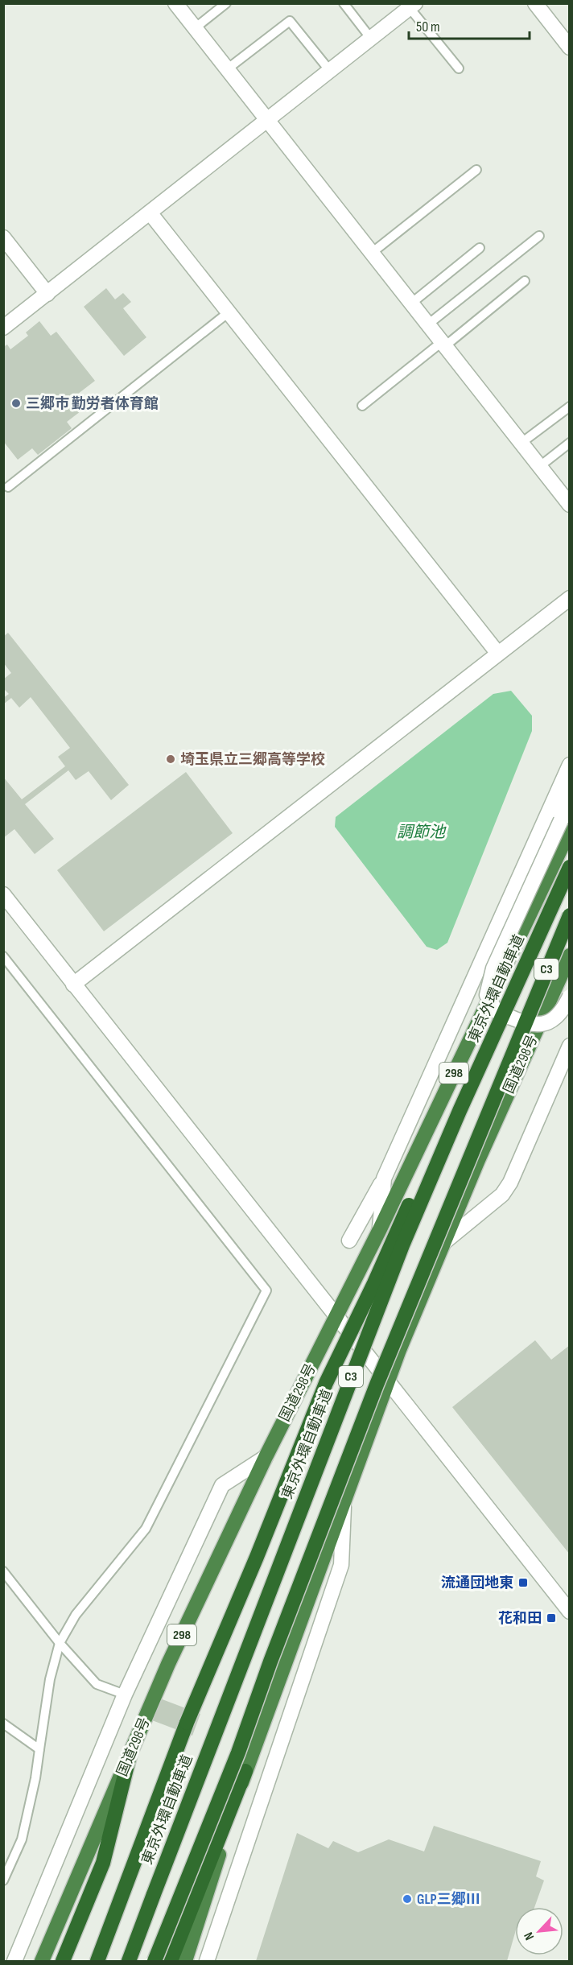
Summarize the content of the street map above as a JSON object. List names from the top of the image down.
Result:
{
  "streets": {
    "highway": [
      "C3",
      "東京外環自動車道",
      "国道298号",
      "298"
    ]
  },
  "water": ["調節池"],
  "places": {
    "other": ["三郷市 勤労者体育館", "埼玉県立三郷高等学校", "GLP三郷Ⅲ"],
    "transit": ["流通団地東", "花和田"]
  },
  "scale_bar": "50 m",
  "north": "bottom left"
}
